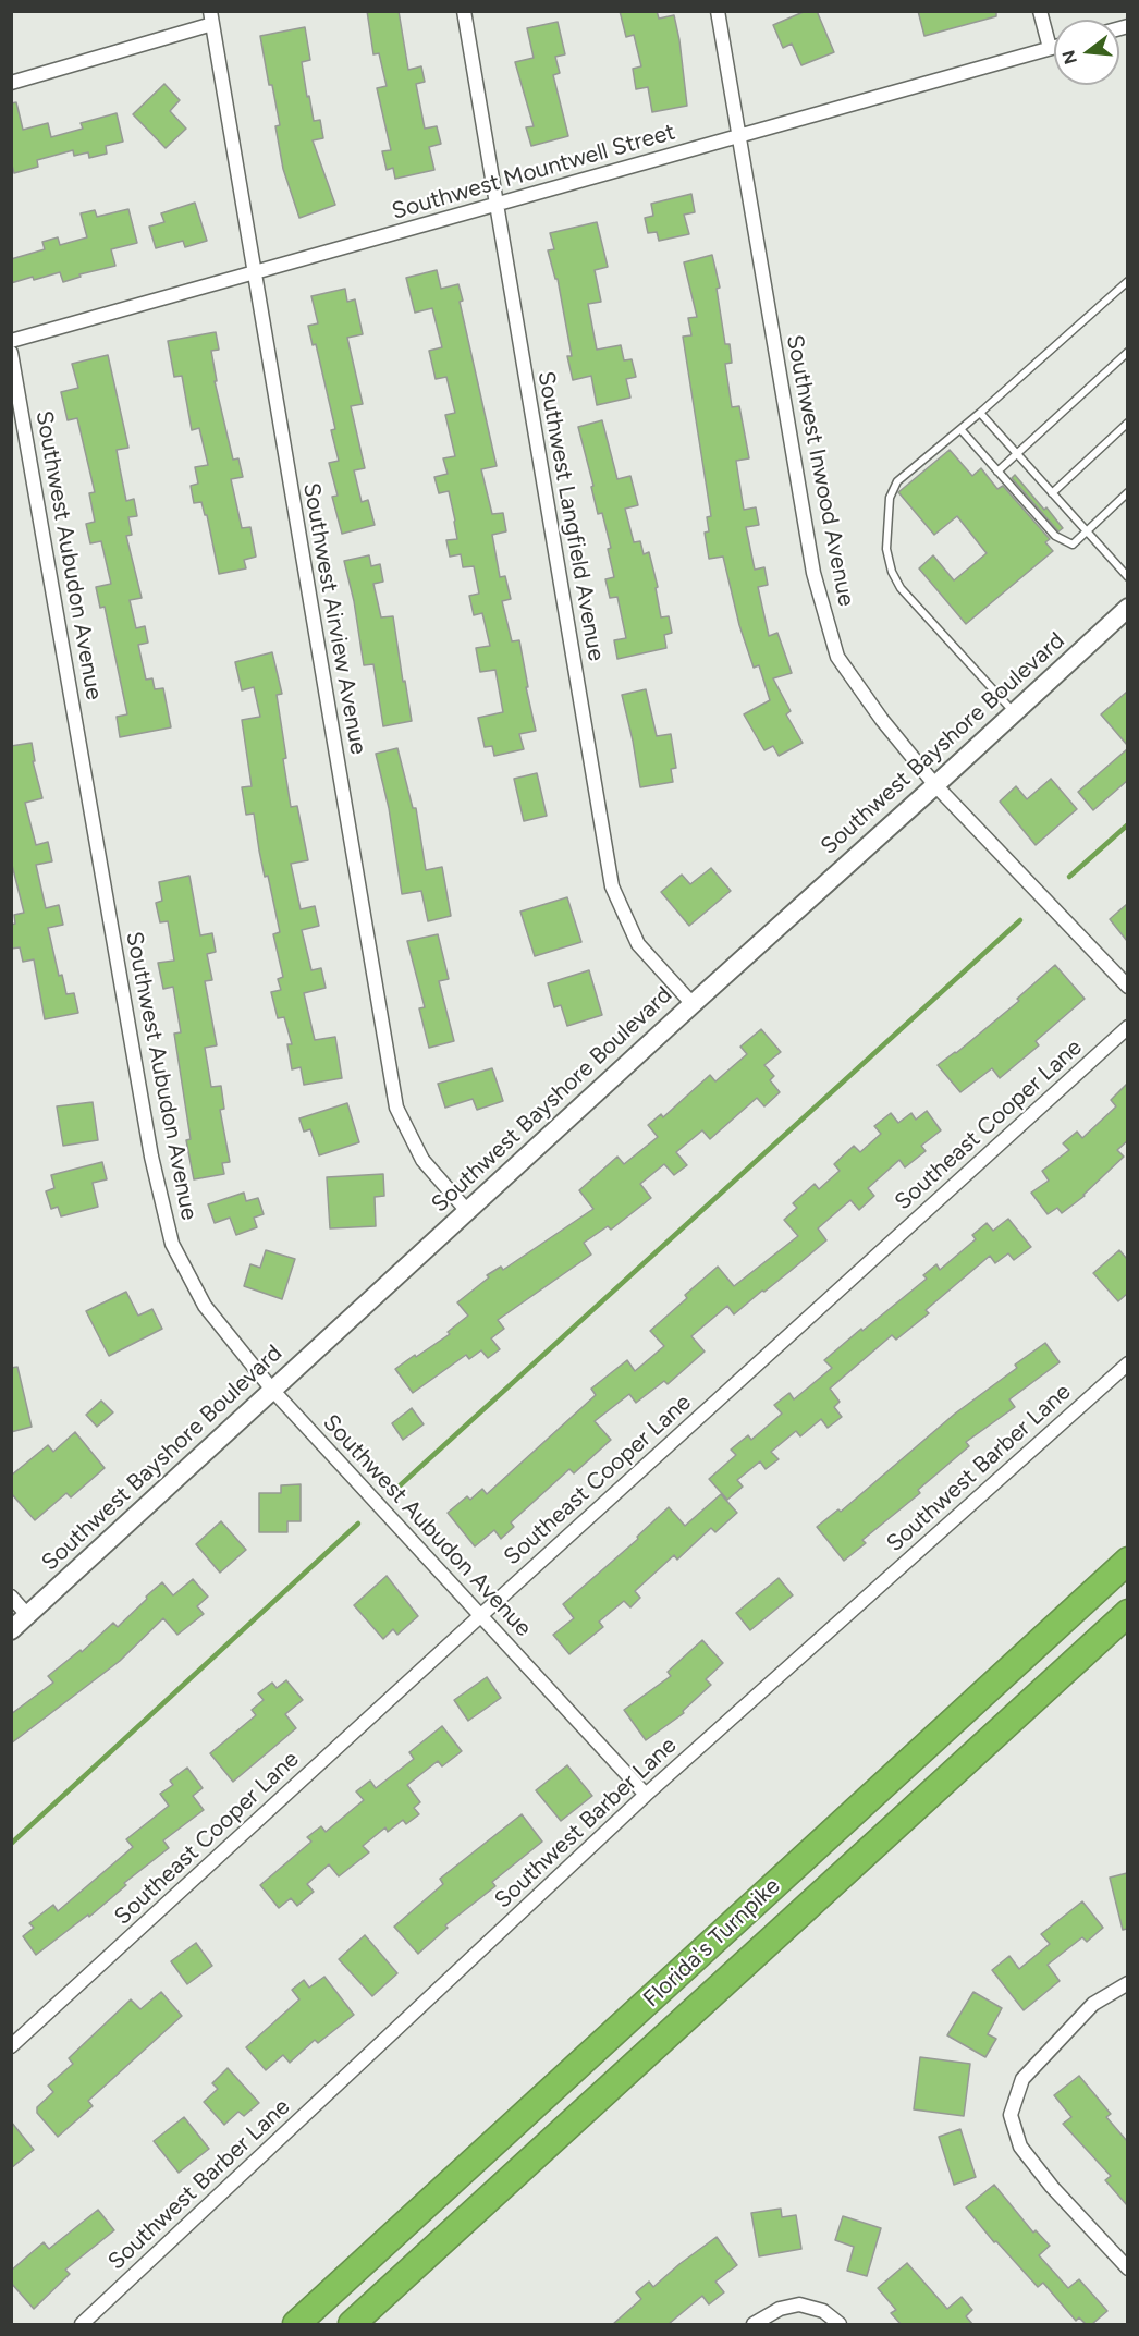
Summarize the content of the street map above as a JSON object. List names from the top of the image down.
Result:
{
  "streets": {
    "highway": ["Florida's Turnpike"],
    "street": [
      "Southwest Mountwell Street",
      "Southwest Inwood Avenue",
      "Southwest Langfield Avenue",
      "Southwest Aubudon Avenue",
      "Southwest Airview Avenue",
      "Southwest Bayshore Boulevard",
      "Southeast Cooper Lane",
      "Southwest Barber Lane"
    ]
  },
  "crossings": [
    ["Southwest Mountwell Street", "Southwest Inwood Avenue"],
    ["Southwest Mountwell Street", "Southwest Langfield Avenue"],
    ["Southwest Mountwell Street", "Southwest Airview Avenue"],
    ["Southwest Inwood Avenue", "Southwest Bayshore Boulevard"],
    ["Southwest Langfield Avenue", "Southwest Bayshore Boulevard"],
    ["Southwest Aubudon Avenue", "Southwest Bayshore Boulevard"],
    ["Southwest Aubudon Avenue", "Southeast Cooper Lane"],
    ["Southwest Aubudon Avenue", "Southwest Barber Lane"],
    ["Southwest Airview Avenue", "Southwest Bayshore Boulevard"]
  ],
  "north": "left"
}
